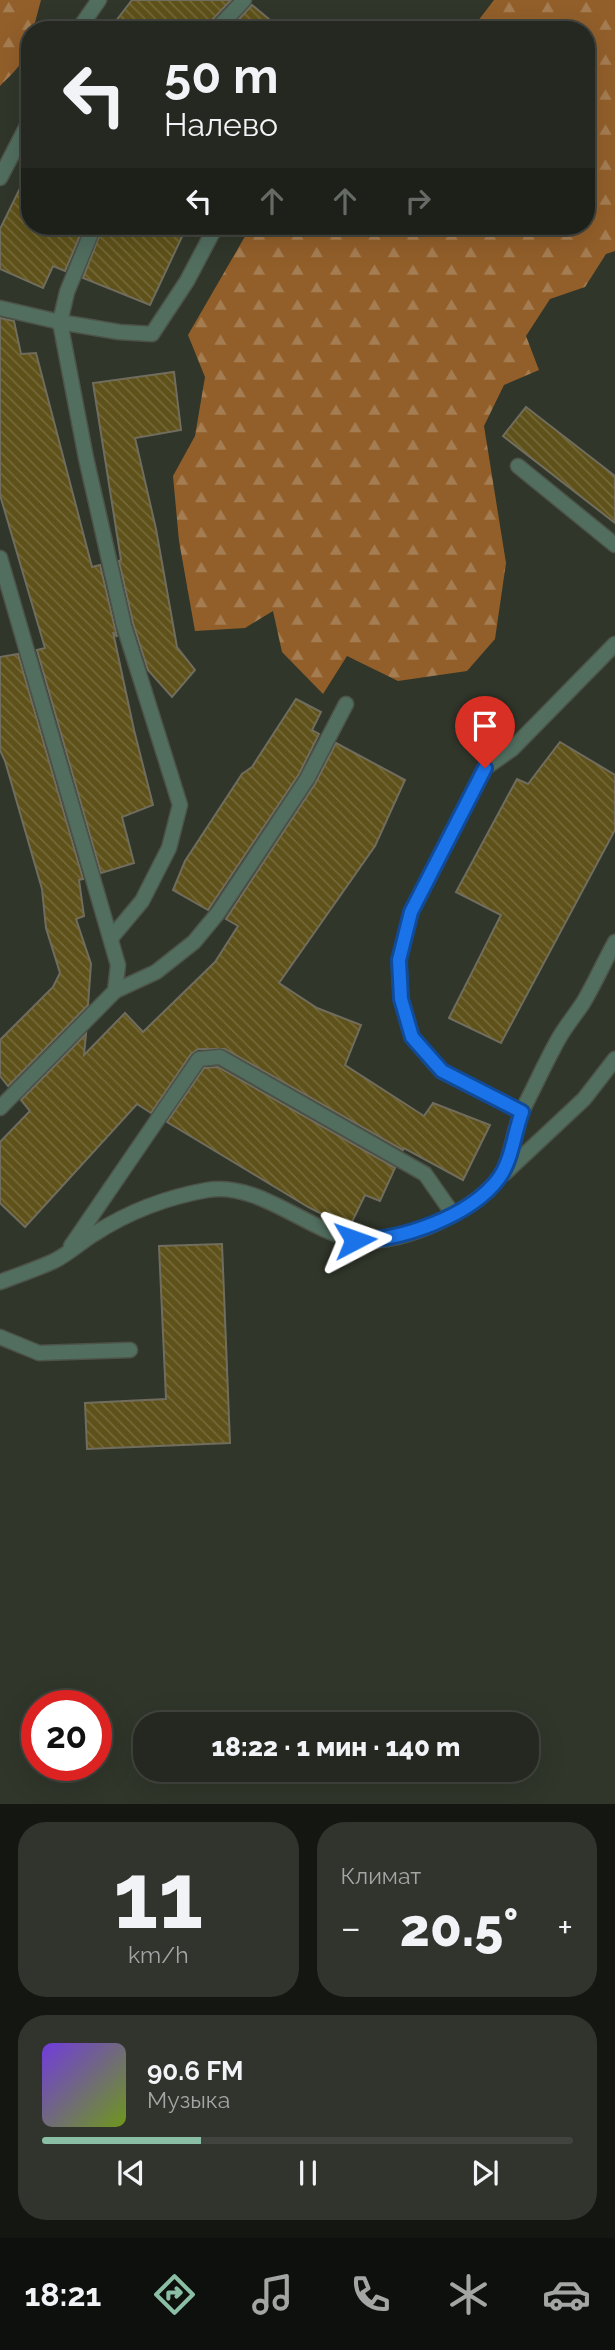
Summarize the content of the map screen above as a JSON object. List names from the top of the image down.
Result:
{
  "page": {
    "turn": ["50 m", "Налево"],
    "limit": "20",
    "trip": "18:22 · 1 мин · 140 m",
    "tile": [
      ["11", "km/h"],
      "Климат"
    ],
    "heat": ["−", "20.5°", "+"],
    "song": ["90.6 FM", "Музыка"],
    "tabs": "18:21"
  }
}
